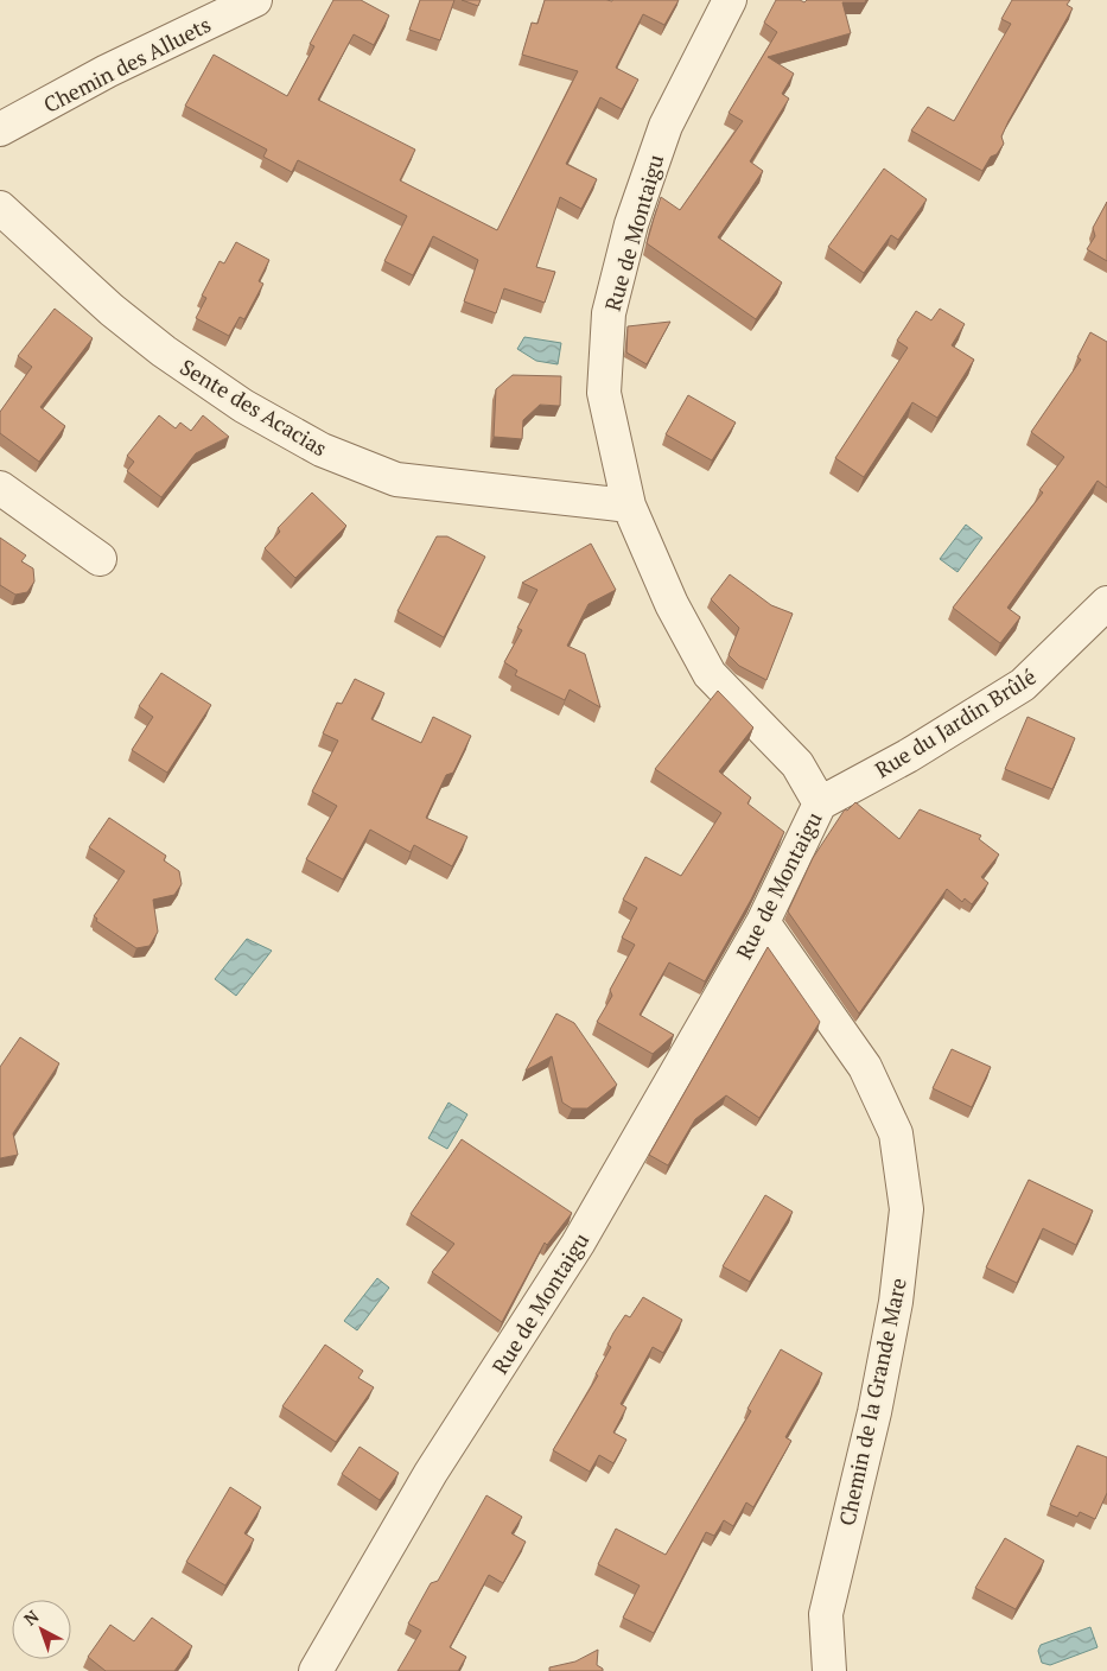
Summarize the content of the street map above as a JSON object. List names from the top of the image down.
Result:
{
  "streets": {
    "street": [
      "Chemin des Alluets",
      "Rue de Montaigu",
      "Sente des Acacias",
      "Rue du Jardin Brûlé",
      "Chemin de la Grande Mare"
    ]
  },
  "crossings": [
    ["Rue de Montaigu", "Sente des Acacias"],
    ["Rue de Montaigu", "Rue du Jardin Brûlé"],
    ["Rue de Montaigu", "Chemin de la Grande Mare"]
  ],
  "north": "top left"
}
